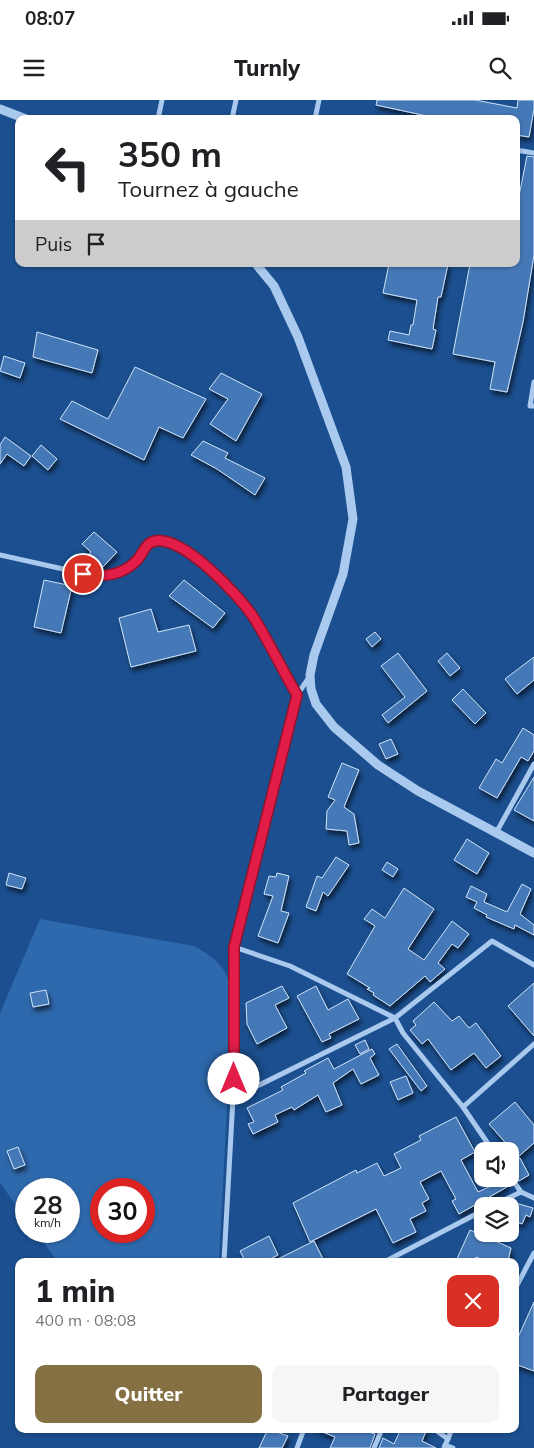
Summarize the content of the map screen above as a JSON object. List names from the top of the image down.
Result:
{
  "page": {
    "status": "08:07",
    "header": "Turnly",
    "turn": ["350 m", "Tournez à gauche"],
    "then": "Puis",
    "speed": "28 km/h",
    "limit": "30",
    "heading": ["1 min", "400 m · 08:08"],
    "buttons": ["Quitter", "Partager"]
  }
}
